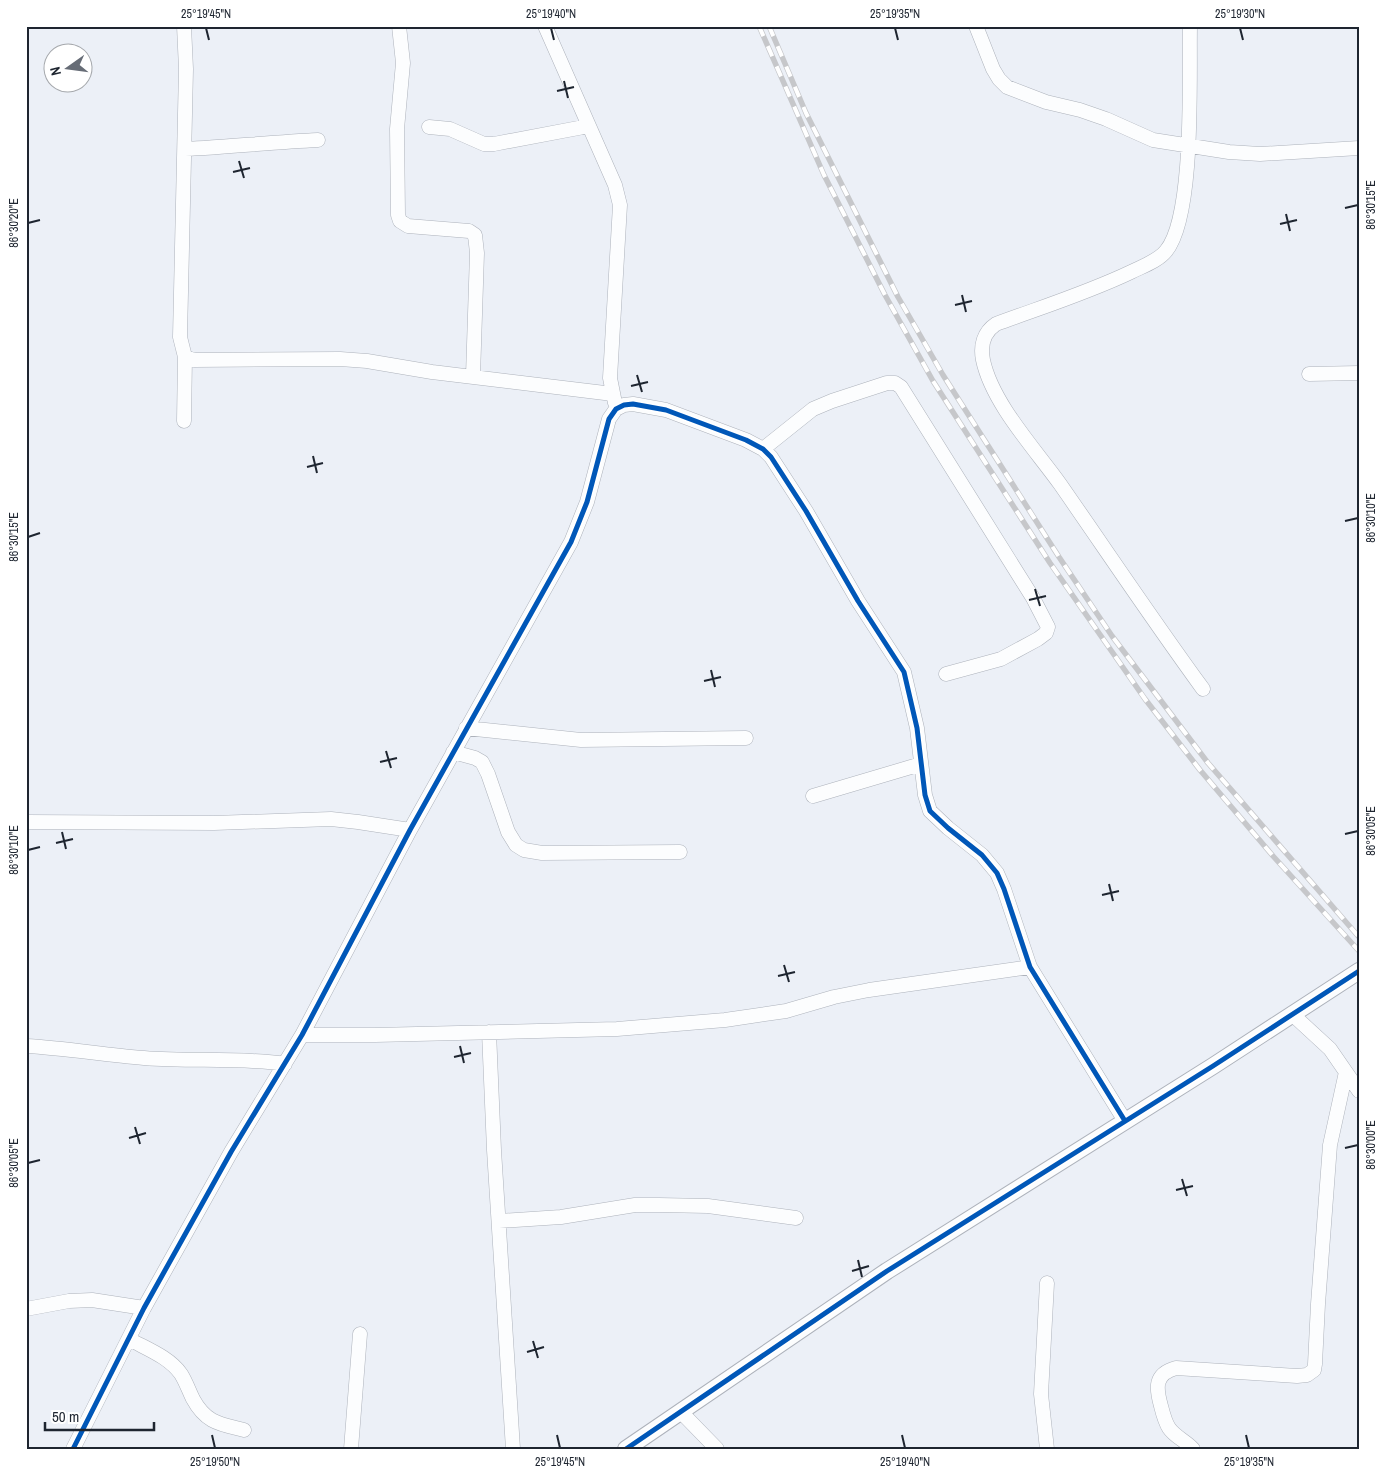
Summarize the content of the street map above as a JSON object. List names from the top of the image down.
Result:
{
  "scale_bar": "50 m",
  "north": "left",
  "coordinates": [
    "25°19'45\"N",
    "25°19'40\"N",
    "25°19'35\"N",
    "25°19'30\"N",
    "86°30'15\"E",
    "86°30'20\"E",
    "86°30'10\"E",
    "86°30'05\"E",
    "86°30'00\"E",
    "25°19'50\"N"
  ]
}
